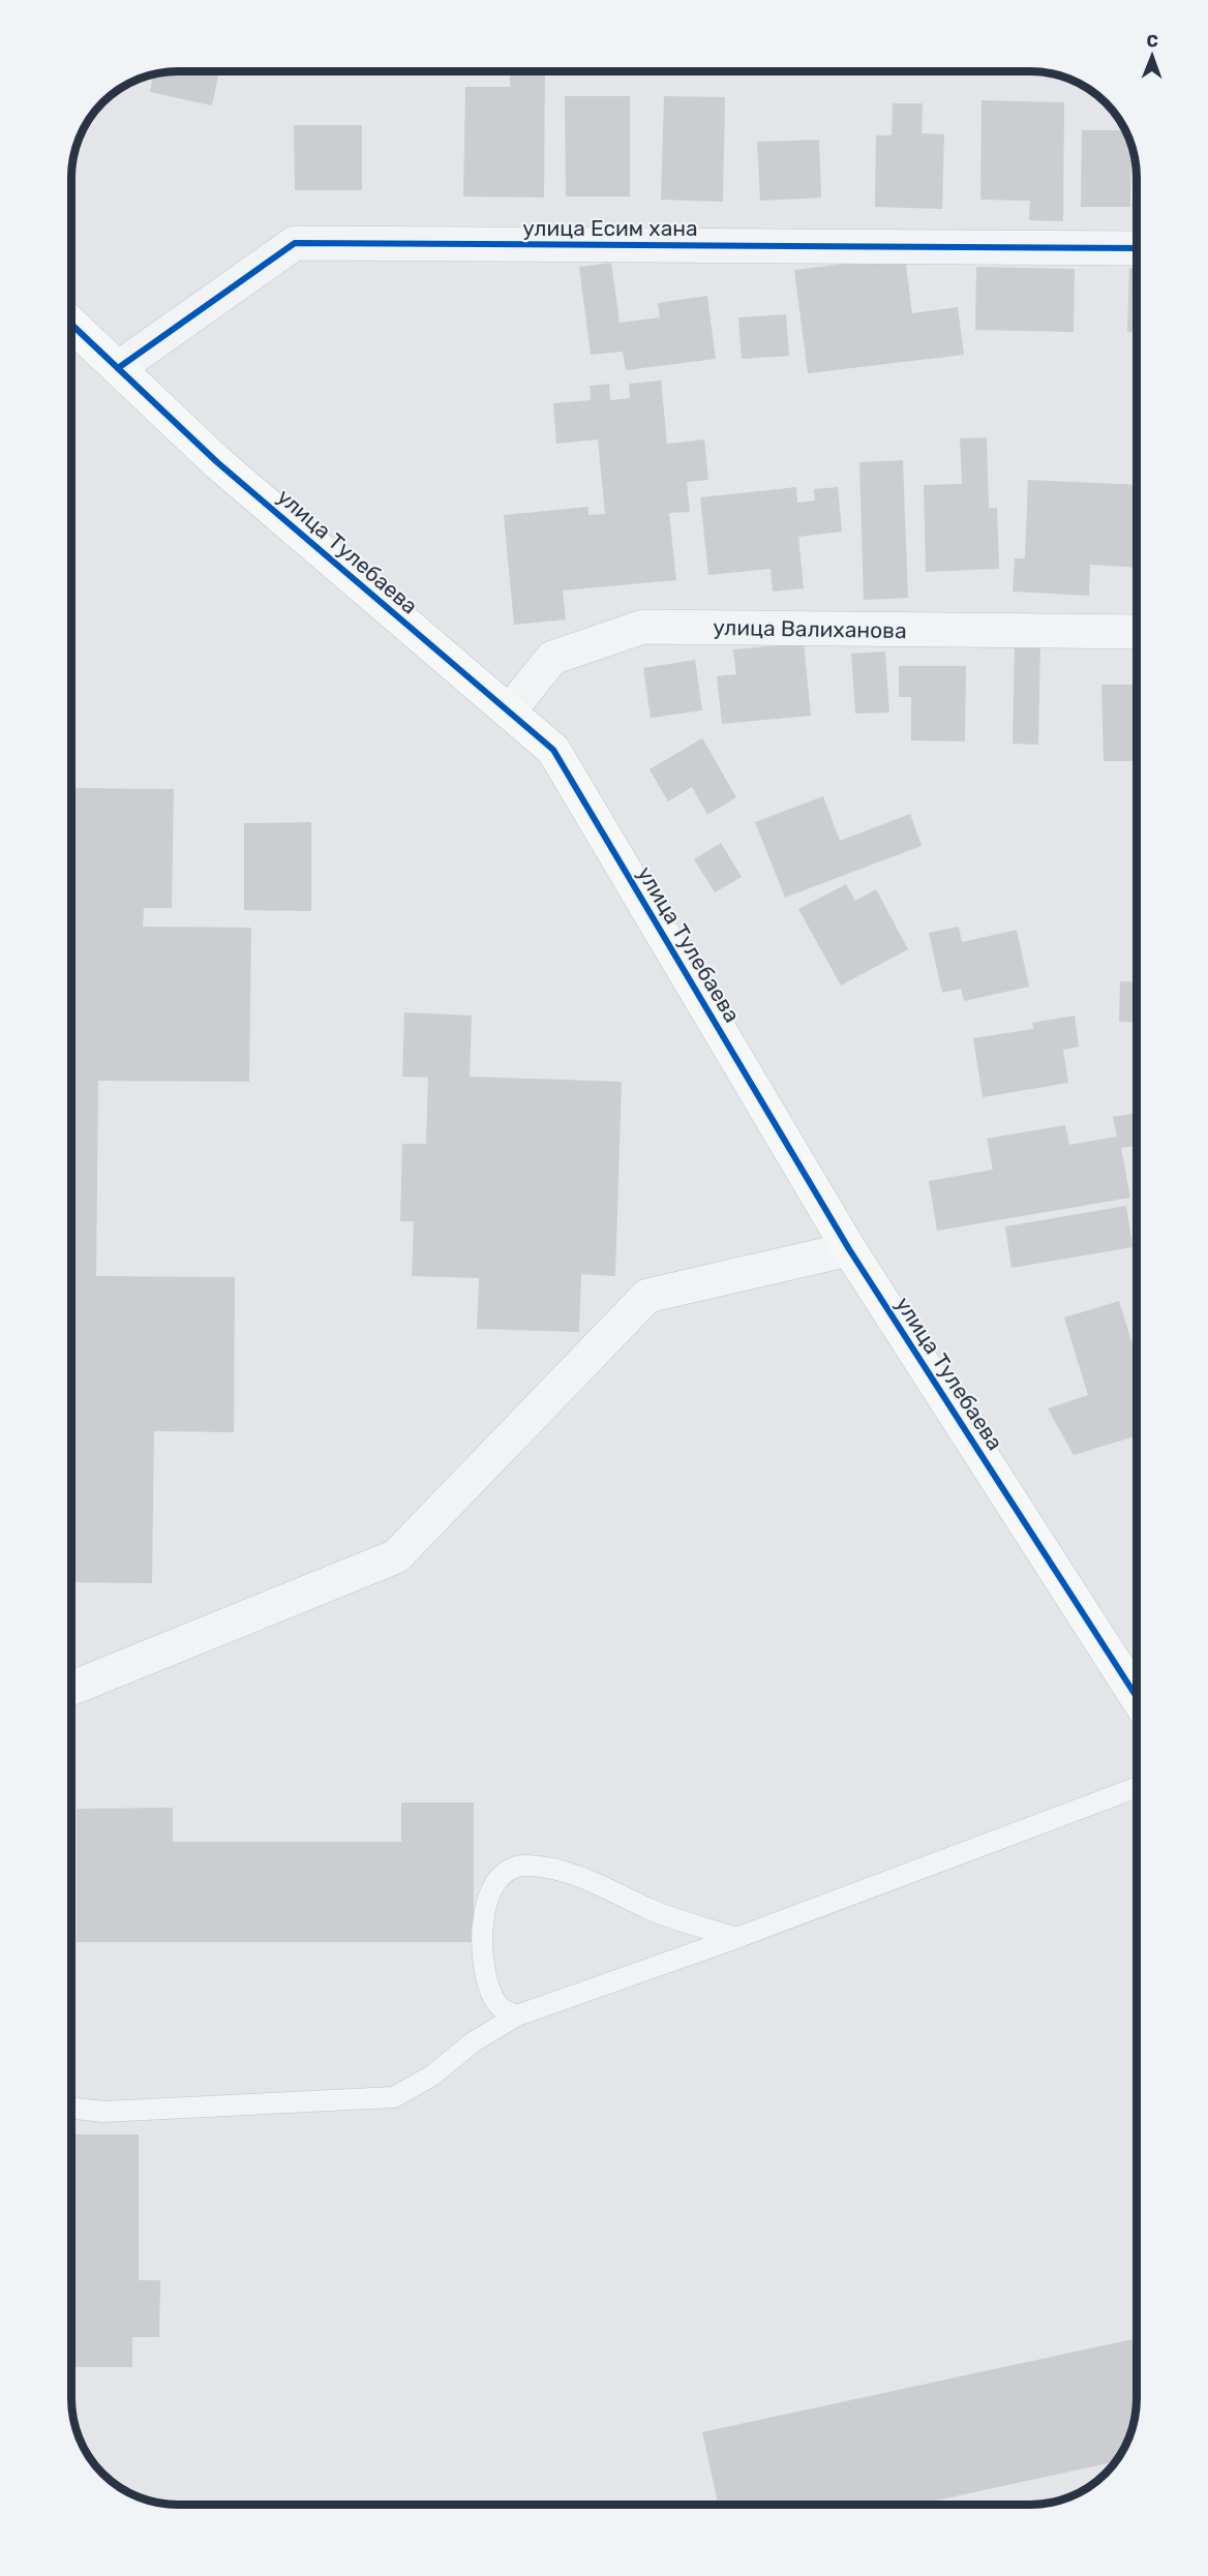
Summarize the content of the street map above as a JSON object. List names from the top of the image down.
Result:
{
  "streets": {
    "street": ["улица Есим хана", "улица Тулебаева", "улица Валиханова"]
  },
  "crossings": [
    ["улица Есим хана", "улица Тулебаева"],
    ["улица Тулебаева", "улица Валиханова"]
  ],
  "north": "top"
}
